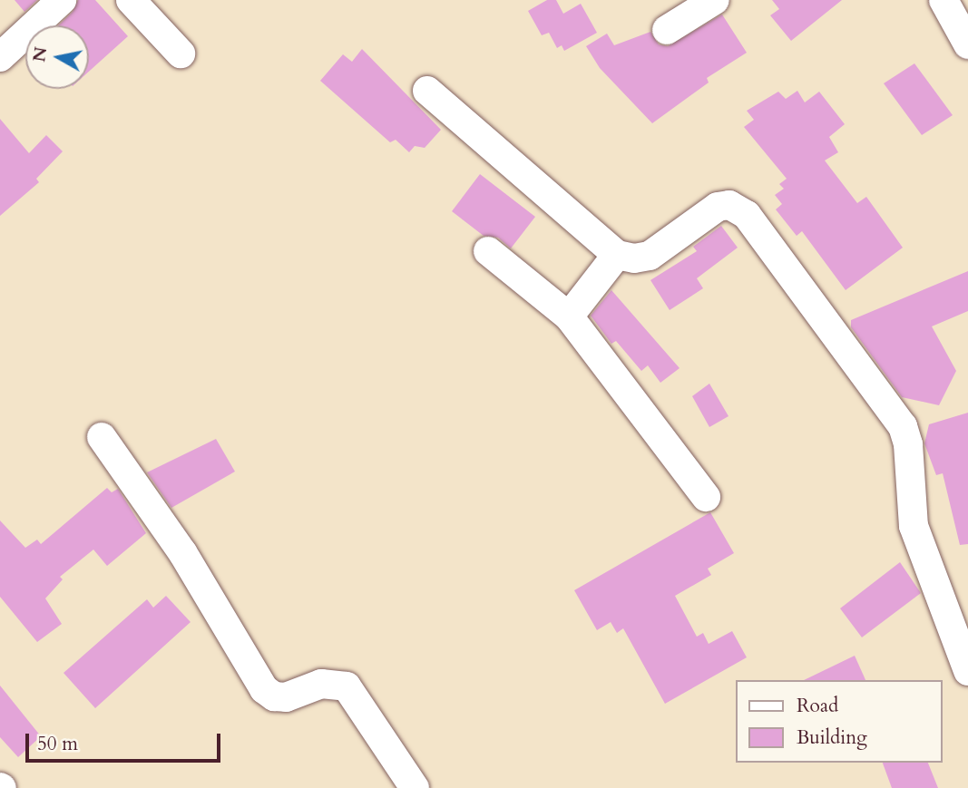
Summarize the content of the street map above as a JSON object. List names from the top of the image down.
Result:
{
  "legend": ["Road", "Building"],
  "scale_bar": "50 m",
  "north": "left"
}
